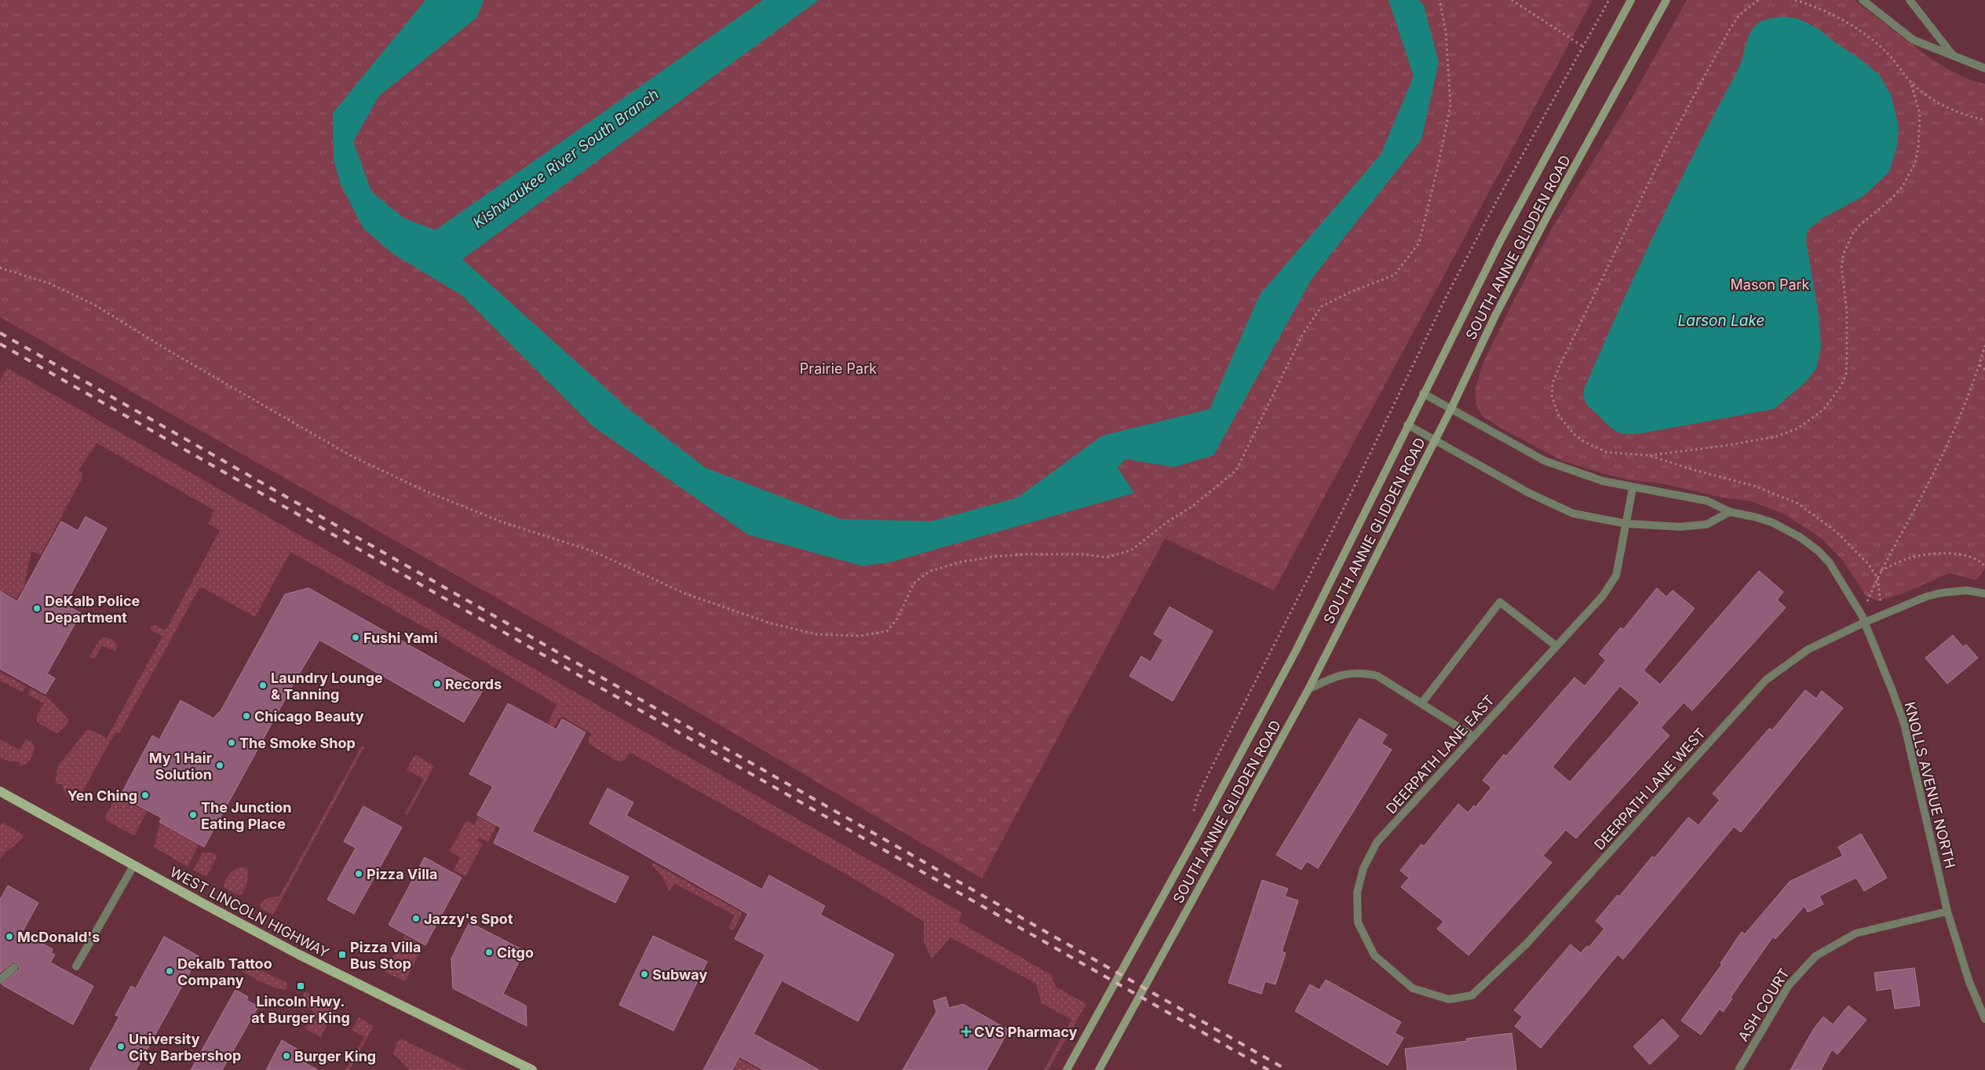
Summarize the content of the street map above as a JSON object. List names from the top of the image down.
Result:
{
  "streets": {
    "main road": ["SOUTH ANNIE GLIDDEN ROAD", "WEST LINCOLN HIGHWAY"],
    "street": [
      "DEERPATH LANE EAST",
      "KNOLLS AVENUE NORTH",
      "DEERPATH LANE WEST",
      "ASH COURT"
    ]
  },
  "crossings": [
    ["SOUTH ANNIE GLIDDEN ROAD", "KNOLLS AVENUE NORTH"],
    ["DEERPATH LANE EAST", "KNOLLS AVENUE NORTH"],
    ["DEERPATH LANE EAST", "DEERPATH LANE WEST"],
    ["KNOLLS AVENUE NORTH", "DEERPATH LANE WEST"],
    ["KNOLLS AVENUE NORTH", "ASH COURT"]
  ],
  "water": ["Kishwaukee River South Branch", "Larson Lake"],
  "parks": ["Mason Park", "Prairie Park"],
  "places": {
    "other": [
      "DeKalb Police Department",
      "Fushi Yami",
      "Records",
      "Laundry Lounge & Tanning",
      "Chicago Beauty",
      "The Smoke Shop",
      "My 1 Hair Solution",
      "Yen Ching",
      "The Junction Eating Place",
      "Pizza Villa",
      "Jazzy's Spot",
      "McDonald's",
      "Citgo",
      "Dekalb Tattoo Company",
      "Subway",
      "University City Barbershop",
      "Burger King"
    ],
    "transit": ["Pizza Villa Bus Stop", "Lincoln Hwy. at Burger King"],
    "health": ["CVS Pharmacy"]
  }
}
